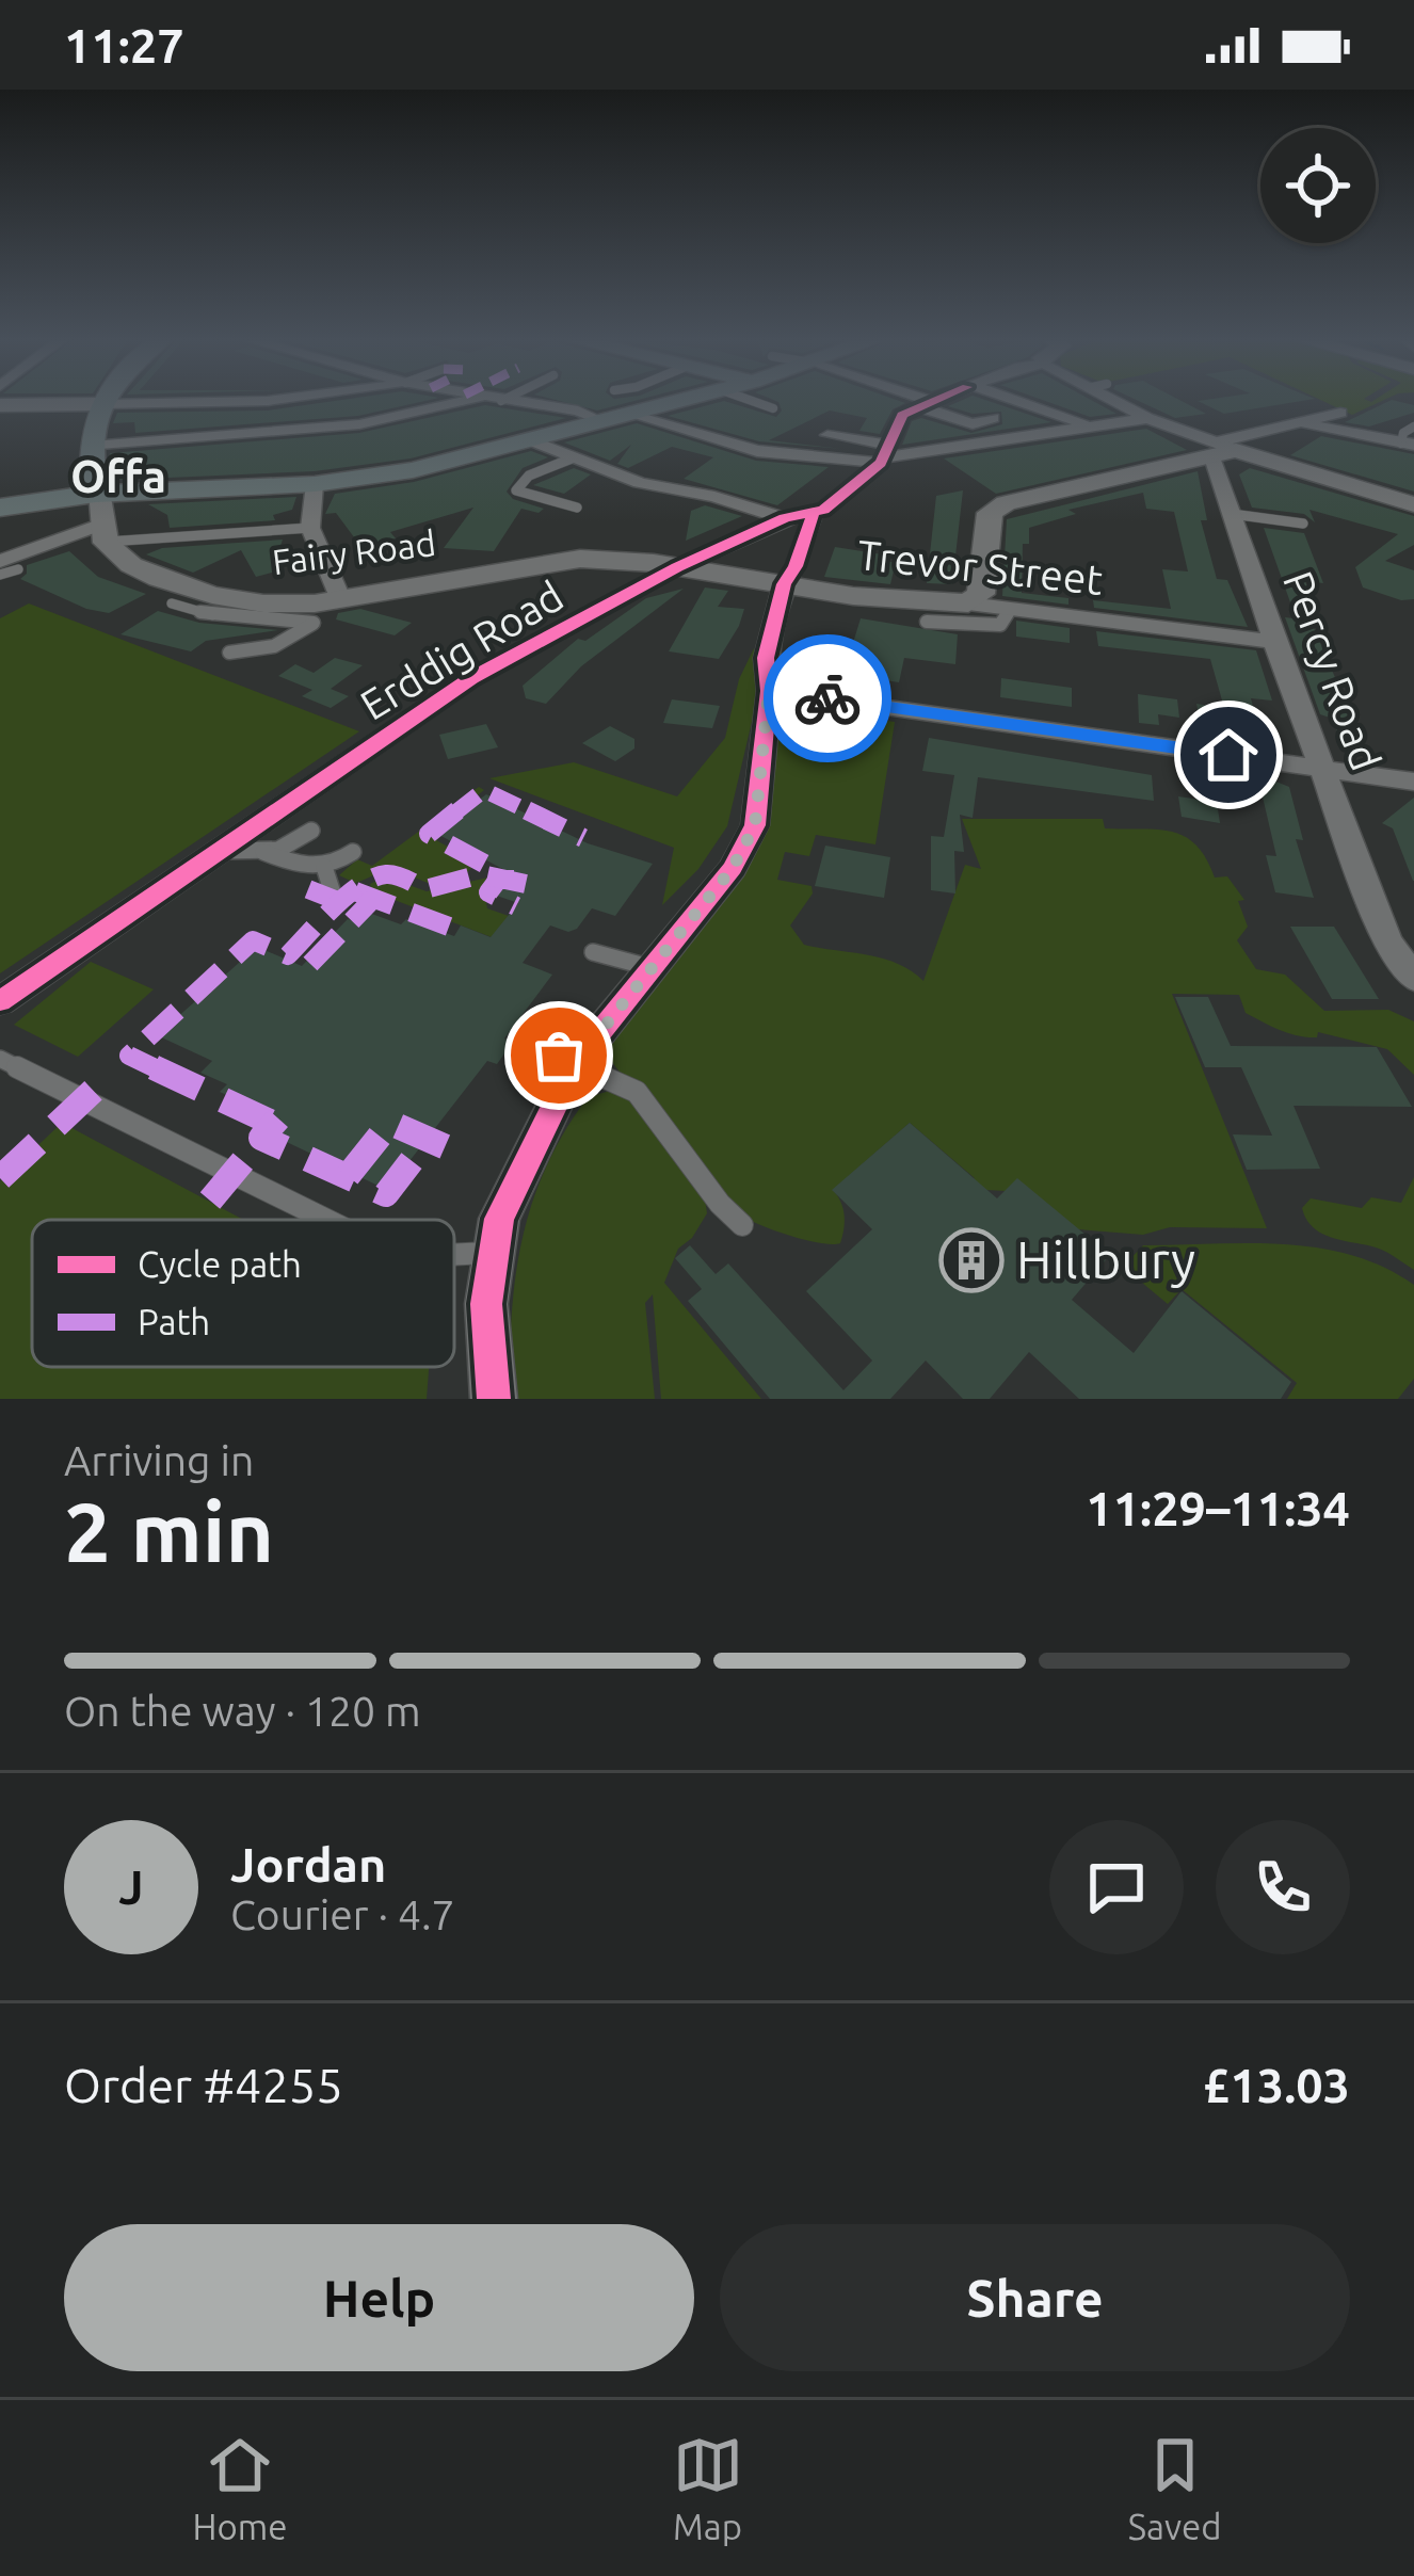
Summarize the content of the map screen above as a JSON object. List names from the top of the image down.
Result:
{
  "streets": {
    "main road": ["Fairy Road", "Trevor Street"],
    "street": ["Erddig Road", "Percy Road"]
  },
  "crossings": [
    ["Fairy Road", "Trevor Street"],
    ["Fairy Road", "Erddig Road"],
    ["Trevor Street", "Erddig Road"],
    ["Trevor Street", "Percy Road"]
  ],
  "districts": ["Offa"],
  "places": {
    "building": ["Hillbury"]
  },
  "legend": ["Cycle path", "Path"],
  "page": {
    "status": "11:27",
    "heading": ["2 min", "Arriving in", "11:29–11:34"],
    "panel": [
      "Jordan",
      "Courier · 4.7",
      "Order #4255",
      "£13.03"
    ],
    "bar": "On the way · 120 m",
    "round": "J",
    "buttons": ["Help", "Share"],
    "tabs": ["Home", "Map", "Saved"]
  }
}
